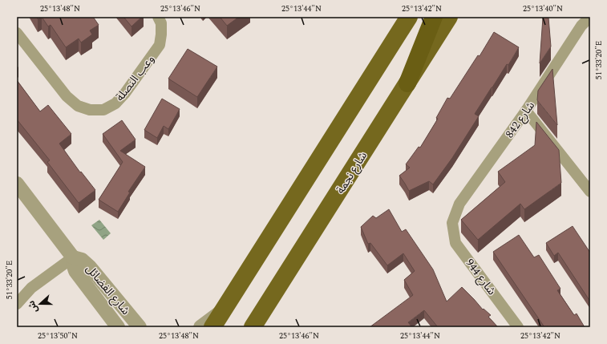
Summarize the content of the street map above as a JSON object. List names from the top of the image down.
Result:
{
  "streets": {
    "main road": ["شارع نجمة"],
    "street": [
      "وعب النصلة",
      "شارع 842",
      "شارع 944",
      "شارع الفضائل"
    ]
  },
  "crossings": [
    ["شارع 842", "شارع 944"]
  ],
  "north": "left",
  "coordinates": [
    "25°13'48\"N",
    "25°13'46\"N",
    "25°13'44\"N",
    "25°13'42\"N",
    "25°13'40\"N",
    "51°33'20\"E",
    "25°13'50\"N"
  ]
}
